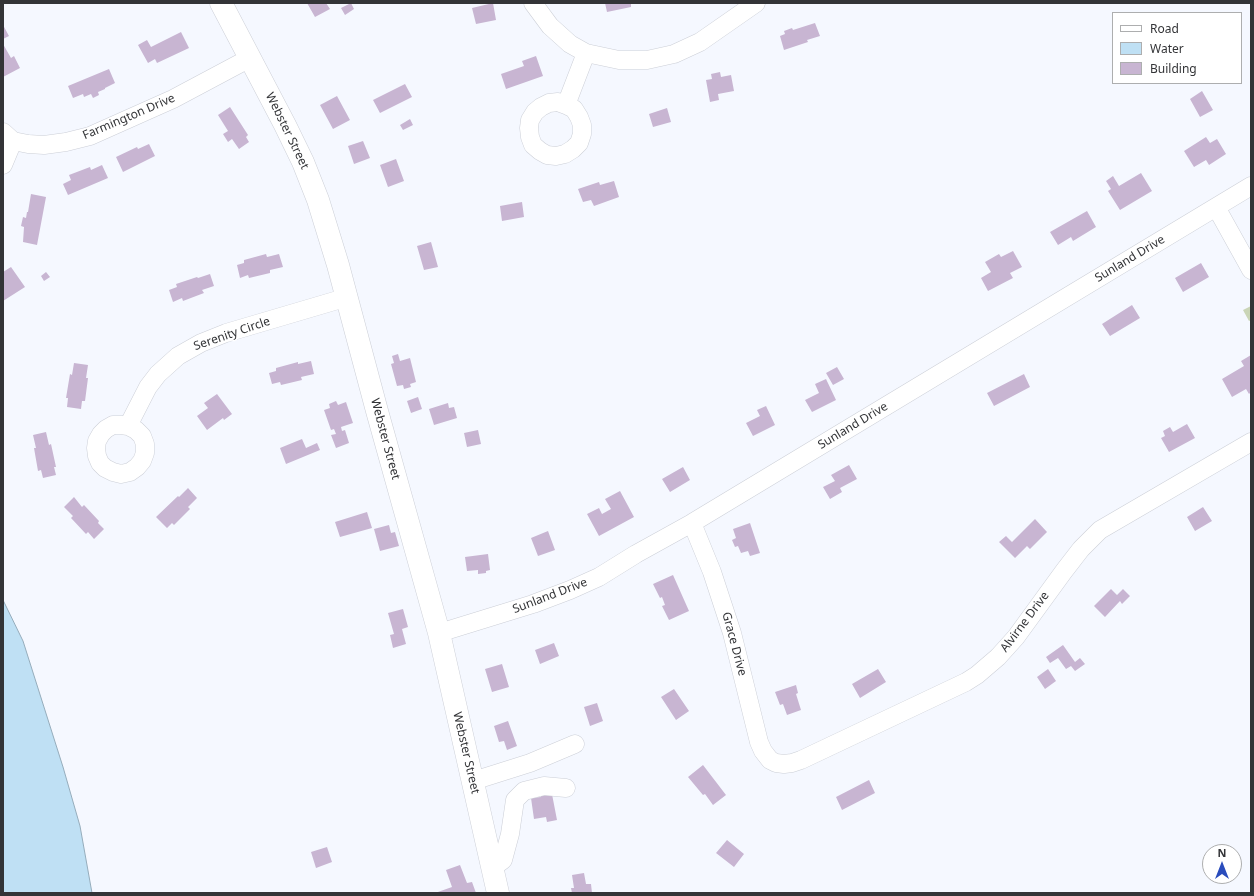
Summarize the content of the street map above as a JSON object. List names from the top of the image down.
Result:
{
  "streets": {
    "main road": ["Webster Street"],
    "street": [
      "Farmington Drive",
      "Sunland Drive",
      "Serenity Circle",
      "Alvirne Drive",
      "Grace Drive"
    ]
  },
  "crossings": [
    ["Farmington Drive", "Webster Street"],
    ["Webster Street", "Sunland Drive"],
    ["Webster Street", "Serenity Circle"],
    ["Sunland Drive", "Grace Drive"],
    ["Alvirne Drive", "Grace Drive"]
  ],
  "legend": ["Road", "Water", "Building"],
  "north": "top"
}
